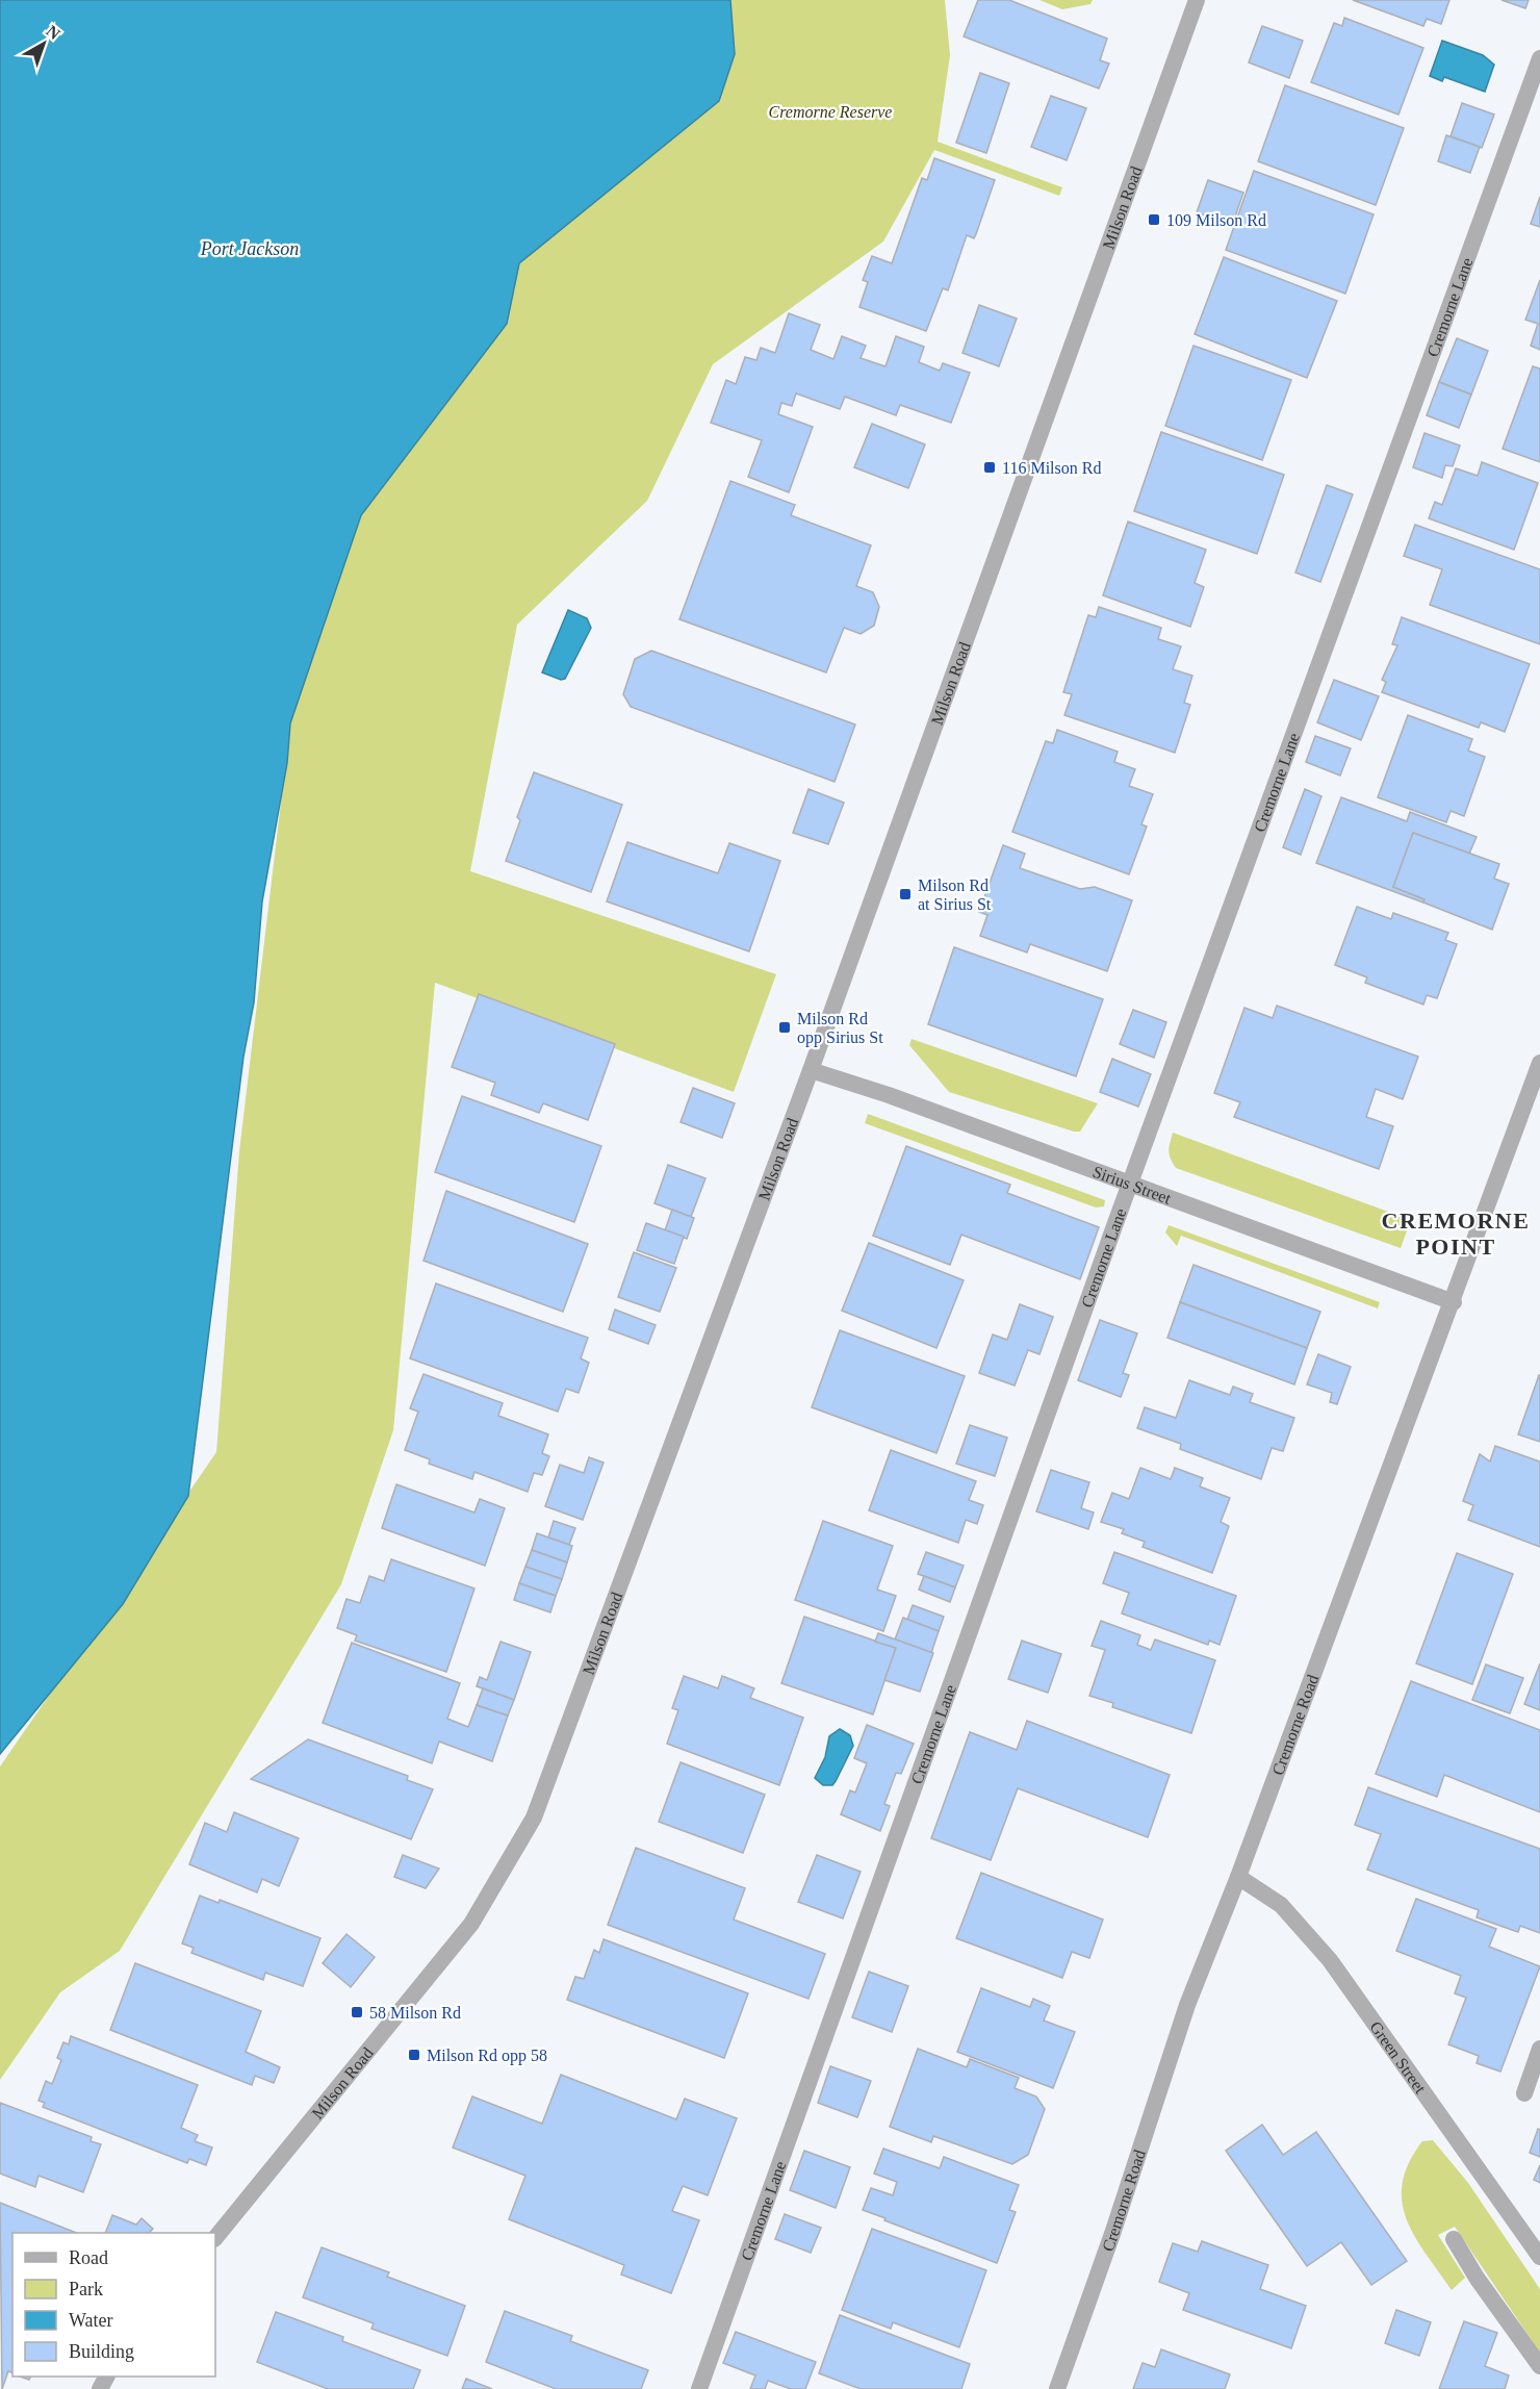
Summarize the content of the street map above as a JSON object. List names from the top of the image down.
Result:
{
  "streets": {
    "street": [
      "Milson Road",
      "Cremorne Lane",
      "Sirius Street",
      "Cremorne Road",
      "Green Street"
    ]
  },
  "crossings": [
    ["Milson Road", "Sirius Street"],
    ["Cremorne Lane", "Sirius Street"],
    ["Sirius Street", "Cremorne Road"],
    ["Cremorne Road", "Green Street"]
  ],
  "districts": ["CREMORNE POINT"],
  "water": ["Port Jackson"],
  "parks": ["Cremorne Reserve"],
  "places": {
    "transit": [
      "109 Milson Rd",
      "116 Milson Rd",
      "Milson Rd at Sirius St",
      "Milson Rd opp Sirius St",
      "58 Milson Rd",
      "Milson Rd opp 58"
    ]
  },
  "legend": [
    "Road",
    "Park",
    "Water",
    "Building"
  ],
  "north": "top right"
}
